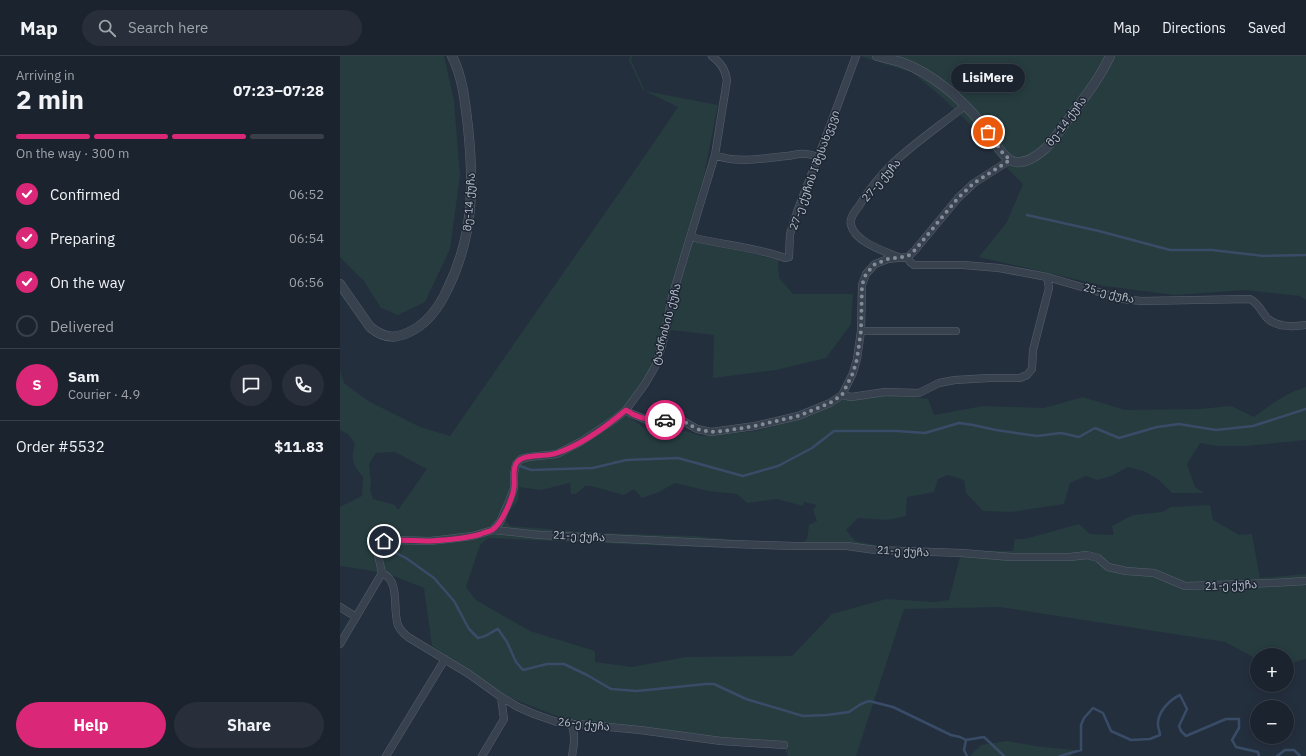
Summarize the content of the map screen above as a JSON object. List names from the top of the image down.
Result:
{
  "streets": {
    "street": [
      "მე-14 ქუჩა",
      "27-ე ქუჩის I შესახვევი",
      "27-ე ქუჩა",
      "25-ე ქუჩა",
      "ტაძრისის ქუჩა",
      "21-ე ქუჩა",
      "26-ე ქუჩა"
    ]
  },
  "crossings": [
    ["27-ე ქუჩის I შესახვევი", "ტაძრისის ქუჩა"],
    ["ტაძრისის ქუჩა", "21-ე ქუჩა"]
  ],
  "places": ["LisiMere"],
  "page": {
    "header": "Map",
    "search": "Search here",
    "nav": ["Map", "Directions", "Saved"],
    "heading": ["2 min", "Arriving in", "07:23–07:28"],
    "panel": [
      "Sam",
      "Courier · 4.9",
      "Order #5532",
      "$11.83"
    ],
    "bubble": "LisiMere",
    "bar": "On the way · 300 m",
    "list": [
      ["Confirmed", "06:52"],
      ["Preparing", "06:54"],
      ["On the way", "06:56"],
      "Delivered"
    ],
    "round": "S",
    "map_buttons": ["+", "−"],
    "buttons": ["Help", "Share"]
  }
}
